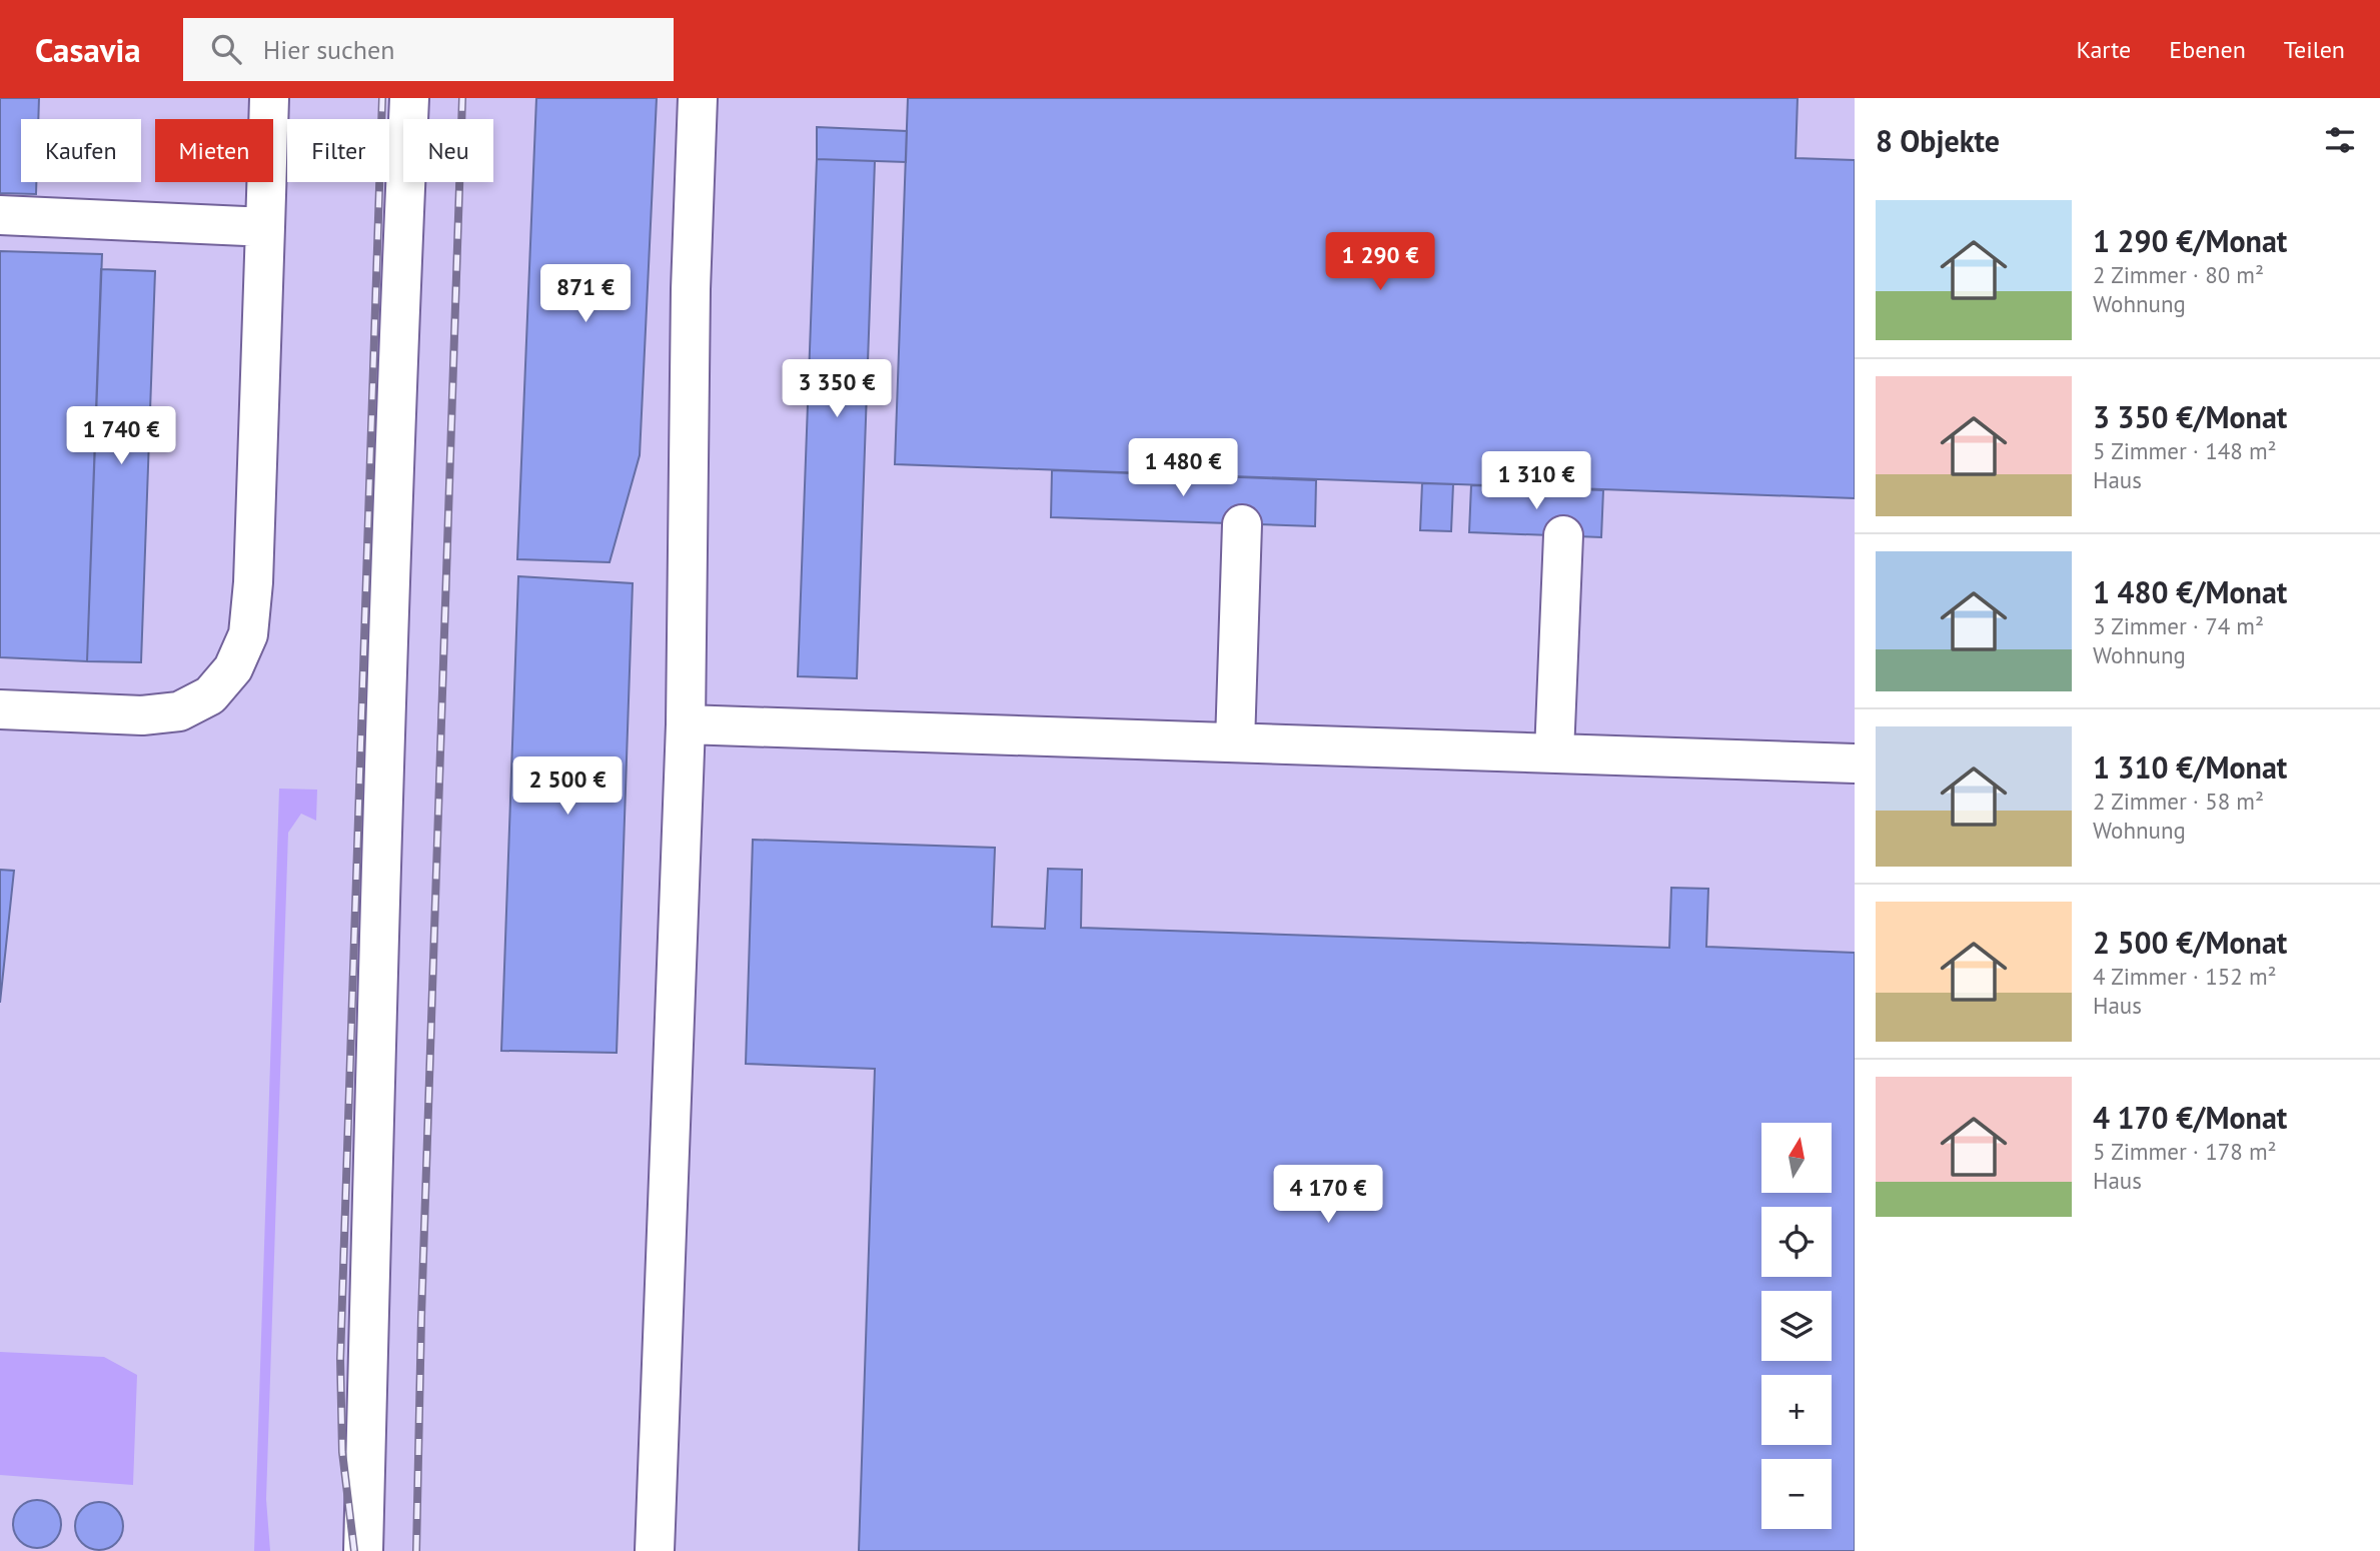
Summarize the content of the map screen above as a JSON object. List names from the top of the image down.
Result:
{
  "north": "top",
  "page": {
    "header": "Casavia",
    "search": "Hier suchen",
    "nav": ["Karte", "Ebenen", "Teilen"],
    "heading": "8 Objekte",
    "chip": [
      "Kaufen",
      "Mieten",
      "Filter",
      "Neu"
    ],
    "list": [
      {
        "name": "1 290 €/Monat",
        "note": "2 Zimmer · 80 m² · Wohnung"
      },
      {
        "name": "3 350 €/Monat",
        "note": "5 Zimmer · 148 m² · Haus"
      },
      {
        "name": "1 480 €/Monat",
        "note": "3 Zimmer · 74 m² · Wohnung"
      },
      {
        "name": "1 310 €/Monat",
        "note": "2 Zimmer · 58 m² · Wohnung"
      },
      {
        "name": "2 500 €/Monat",
        "note": "4 Zimmer · 152 m² · Haus"
      },
      {
        "name": "4 170 €/Monat",
        "note": "5 Zimmer · 178 m² · Haus"
      }
    ],
    "price": [
      "1 290 €",
      "871 €",
      "3 350 €",
      "1 740 €",
      "1 480 €",
      "1 310 €",
      "2 500 €",
      "4 170 €"
    ],
    "map_buttons": ["+", "−"]
  }
}
